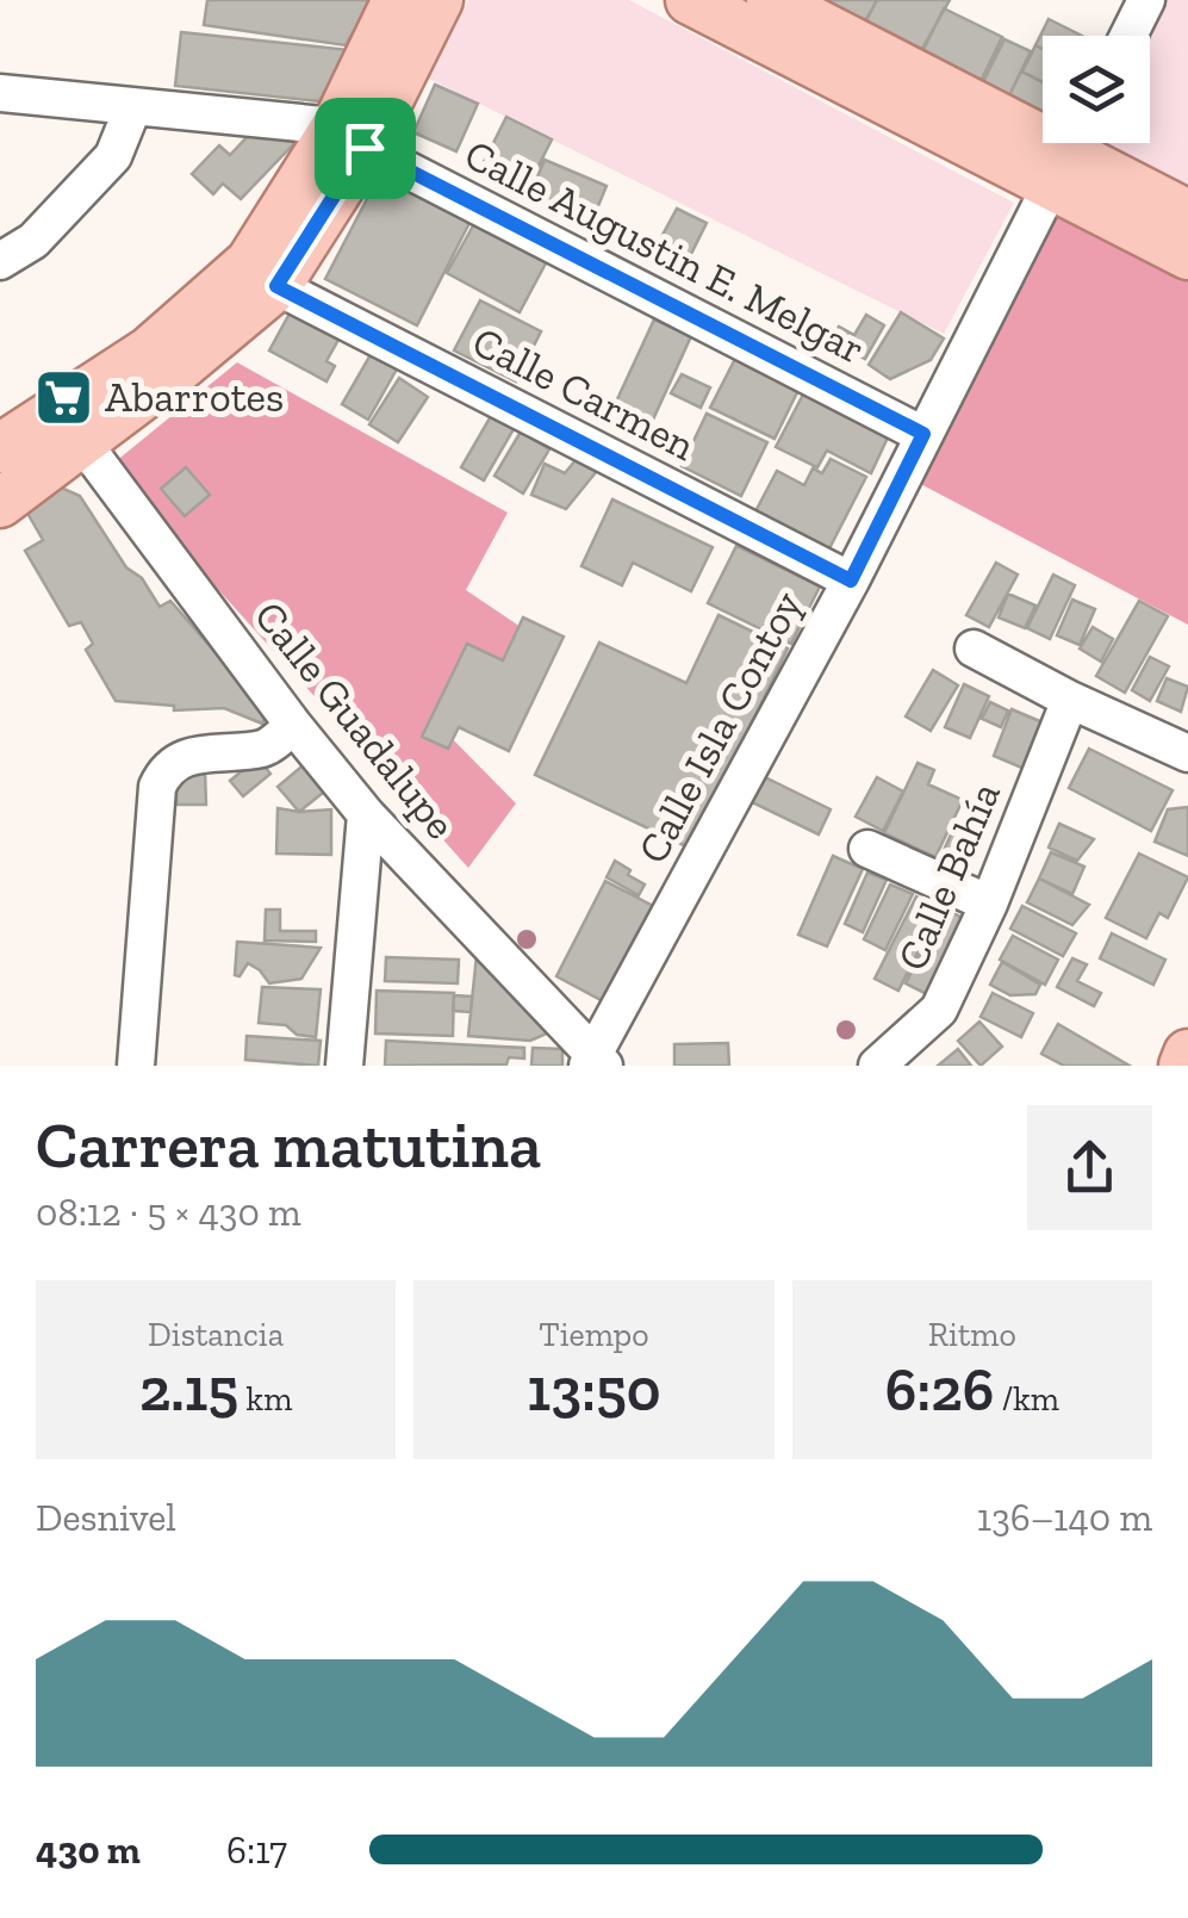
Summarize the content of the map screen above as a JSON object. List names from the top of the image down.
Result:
{
  "streets": {
    "street": [
      "Calle Augustin E. Melgar",
      "Calle Carmen",
      "Calle Guadalupe",
      "Calle Isla Contoy",
      "Calle Bahía"
    ]
  },
  "crossings": [
    ["Calle Augustin E. Melgar", "Calle Isla Contoy"],
    ["Calle Carmen", "Calle Isla Contoy"],
    ["Calle Guadalupe", "Calle Isla Contoy"]
  ],
  "places": {
    "supermarket": ["Abarrotes"]
  },
  "page": {
    "heading": ["Carrera matutina", "08:12 · 5 × 430 m"],
    "stats": [
      ["Distancia", "2.15 km"],
      ["Tiempo", "13:50"],
      ["Ritmo", "6:26 /km"]
    ],
    "chart": ["Desnivel", "136–140 m"],
    "list": [
      {
        "name": "430 m",
        "note": "6:17"
      }
    ]
  }
}
